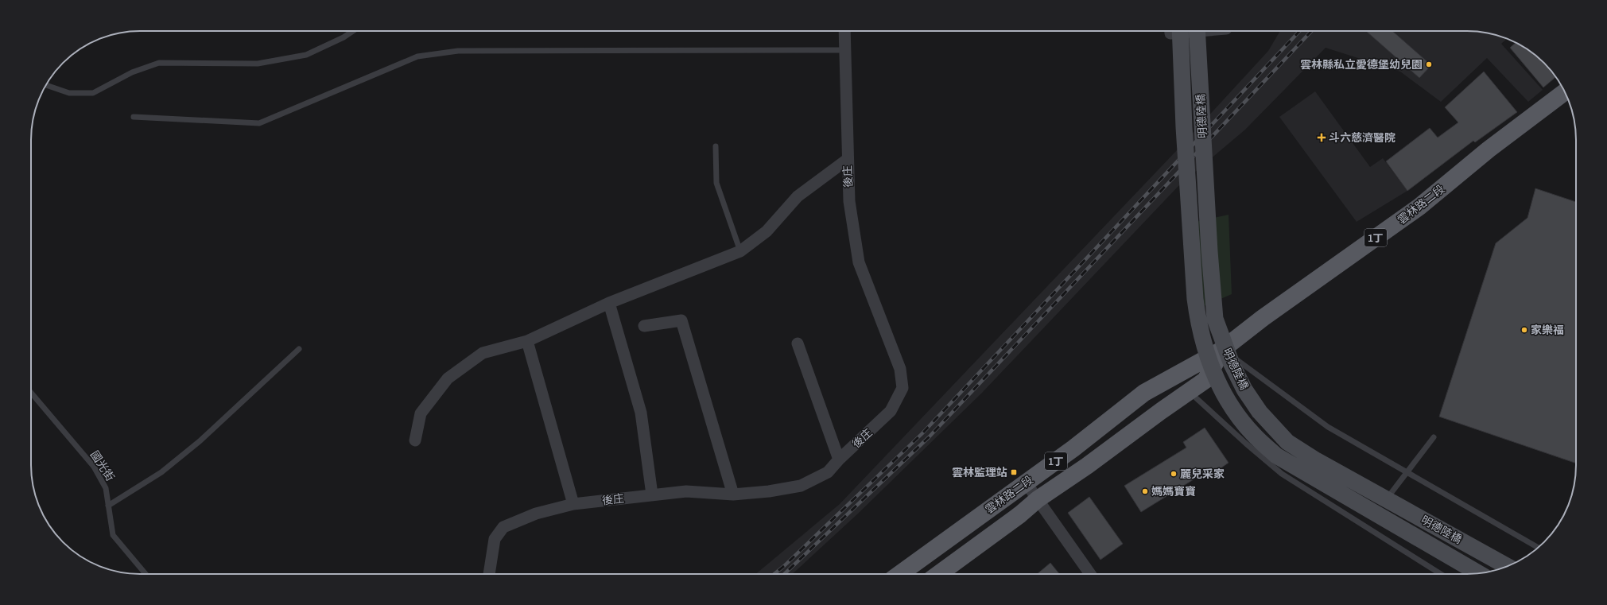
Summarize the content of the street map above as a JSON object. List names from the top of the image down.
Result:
{
  "streets": {
    "main road": ["明德陸橋", "雲林路二段", "1丁"],
    "street": ["後庄"],
    "lane": ["國光街"]
  },
  "places": {
    "other": [
      "雲林縣私立愛德堡幼兒園",
      "家樂福",
      "麗兒采家",
      "媽媽寶寶"
    ],
    "health": ["斗六慈濟醫院"],
    "transit": ["雲林監理站"]
  }
}
